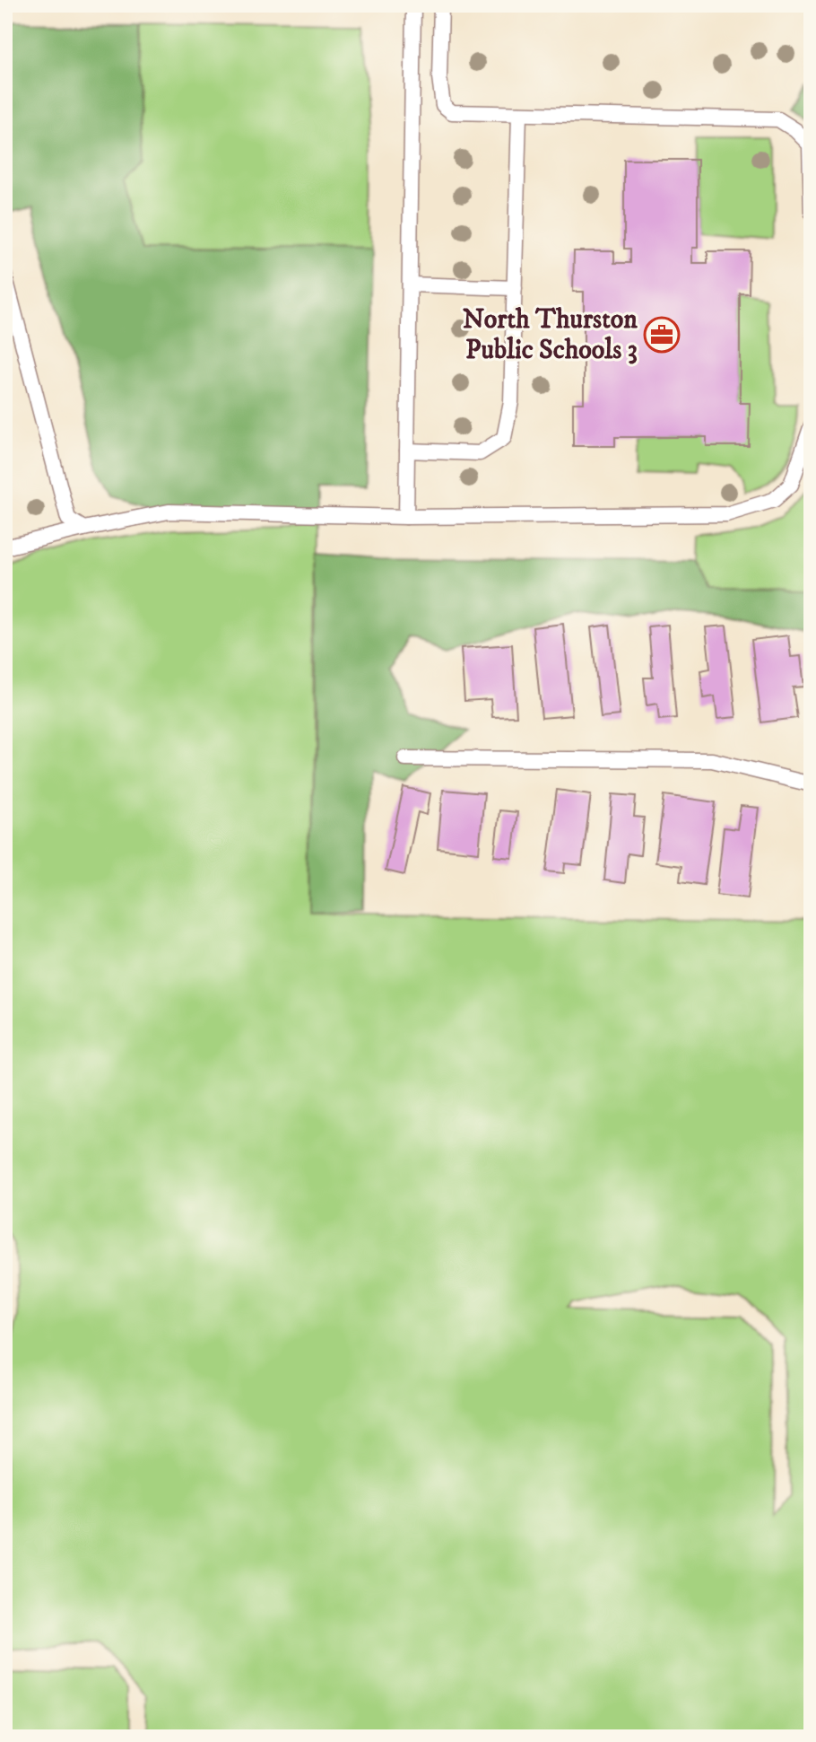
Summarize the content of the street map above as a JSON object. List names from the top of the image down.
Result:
{
  "places": {
    "office": ["North Thurston Public Schools 3"]
  }
}
